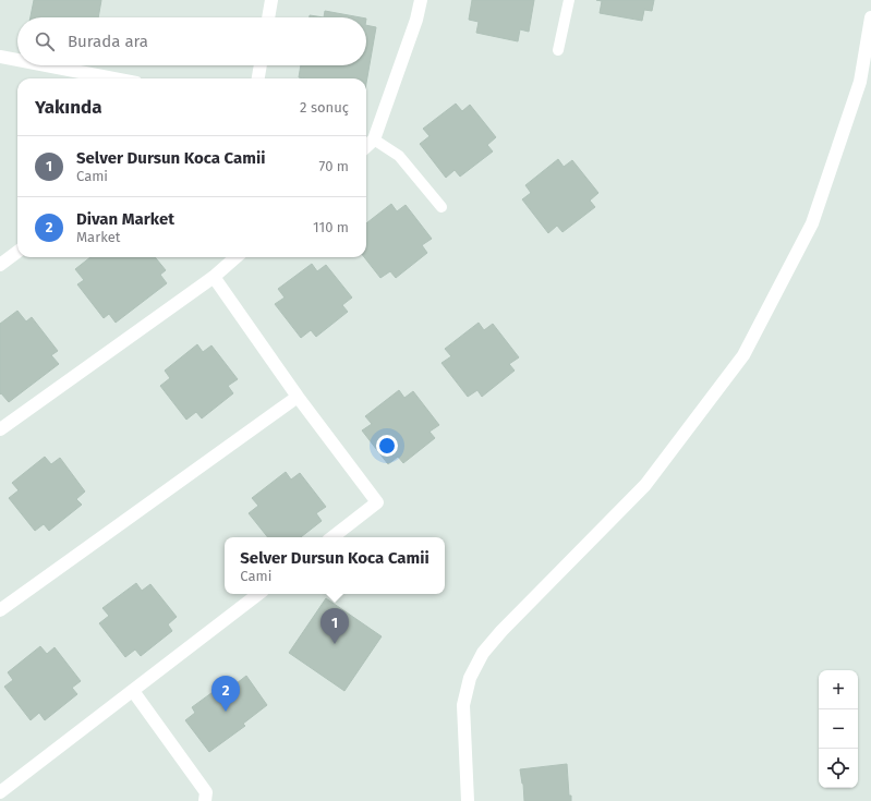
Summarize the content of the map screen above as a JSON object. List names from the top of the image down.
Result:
{
  "page": {
    "search": "Burada ara",
    "heading": ["Yakında", "2 sonuç"],
    "list": [
      {
        "mark": "1",
        "name": "Selver Dursun Koca Camii",
        "note": "Cami",
        "value": "70 m"
      },
      {
        "mark": "2",
        "name": "Divan Market",
        "note": "Market",
        "value": "110 m"
      }
    ],
    "popup": ["Selver Dursun Koca Camii", "Cami"],
    "pins": ["1", "2"],
    "map_buttons": ["+", "−"]
  }
}
